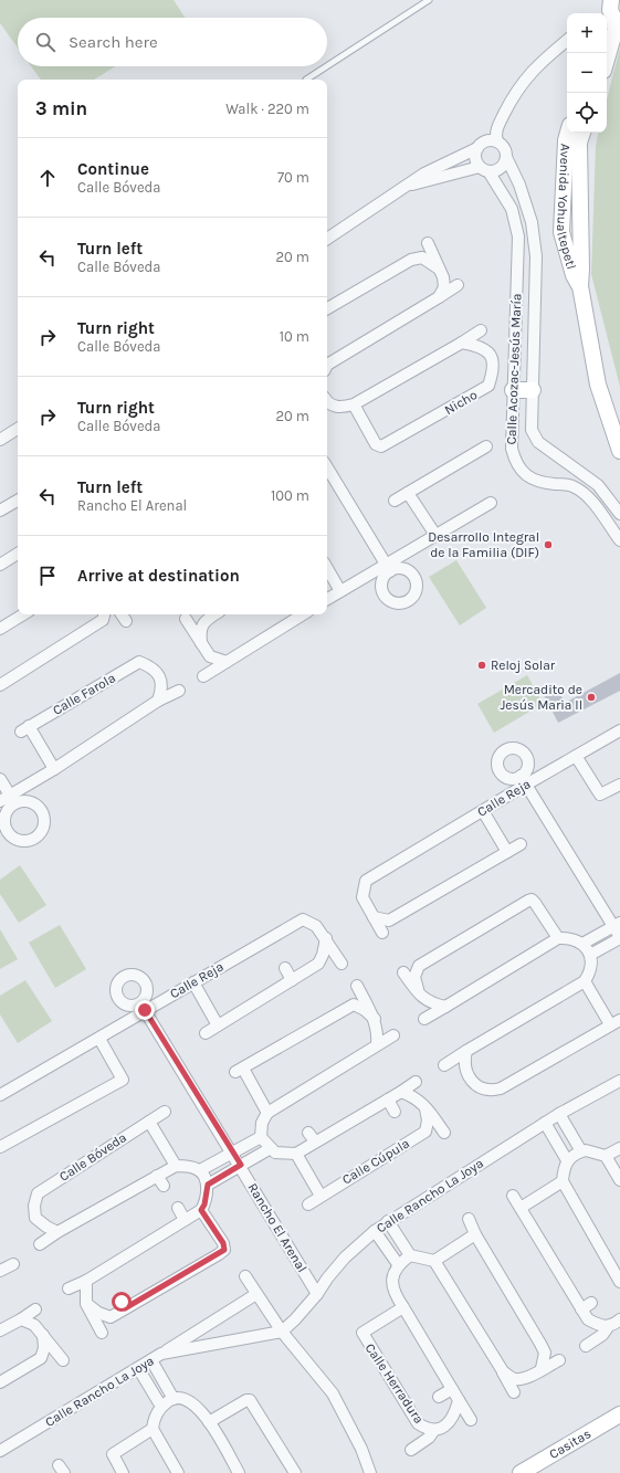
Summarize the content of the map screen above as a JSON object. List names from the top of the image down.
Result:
{
  "streets": {
    "main road": ["Avenida Yohualtepetl", "Casitas"],
    "street": [
      "Calle Acozac-Jesús María",
      "Nicho",
      "Calle Farola",
      "Calle Reja",
      "Calle Bóveda",
      "Calle Cúpula",
      "Calle Rancho La Joya",
      "Rancho El Arenal",
      "Calle Herradura"
    ]
  },
  "crossings": [
    ["Calle Reja", "Rancho El Arenal"],
    ["Calle Rancho La Joya", "Rancho El Arenal"]
  ],
  "places": ["Desarrollo Integral de la Familia (DIF)", "Reloj Solar", "Mercadito de Jesús Maria II"],
  "page": {
    "map_buttons": ["+", "−"],
    "search": "Search here",
    "heading": ["3 min", "Walk · 220 m"],
    "list": [
      ["Continue", "Calle Bóveda", "70 m"],
      ["Turn left", "Calle Bóveda", "20 m"],
      ["Turn right", "Calle Bóveda", "10 m"],
      ["Turn right", "Calle Bóveda", "20 m"],
      ["Turn left", "Rancho El Arenal", "100 m"],
      "Arrive at destination"
    ]
  }
}
